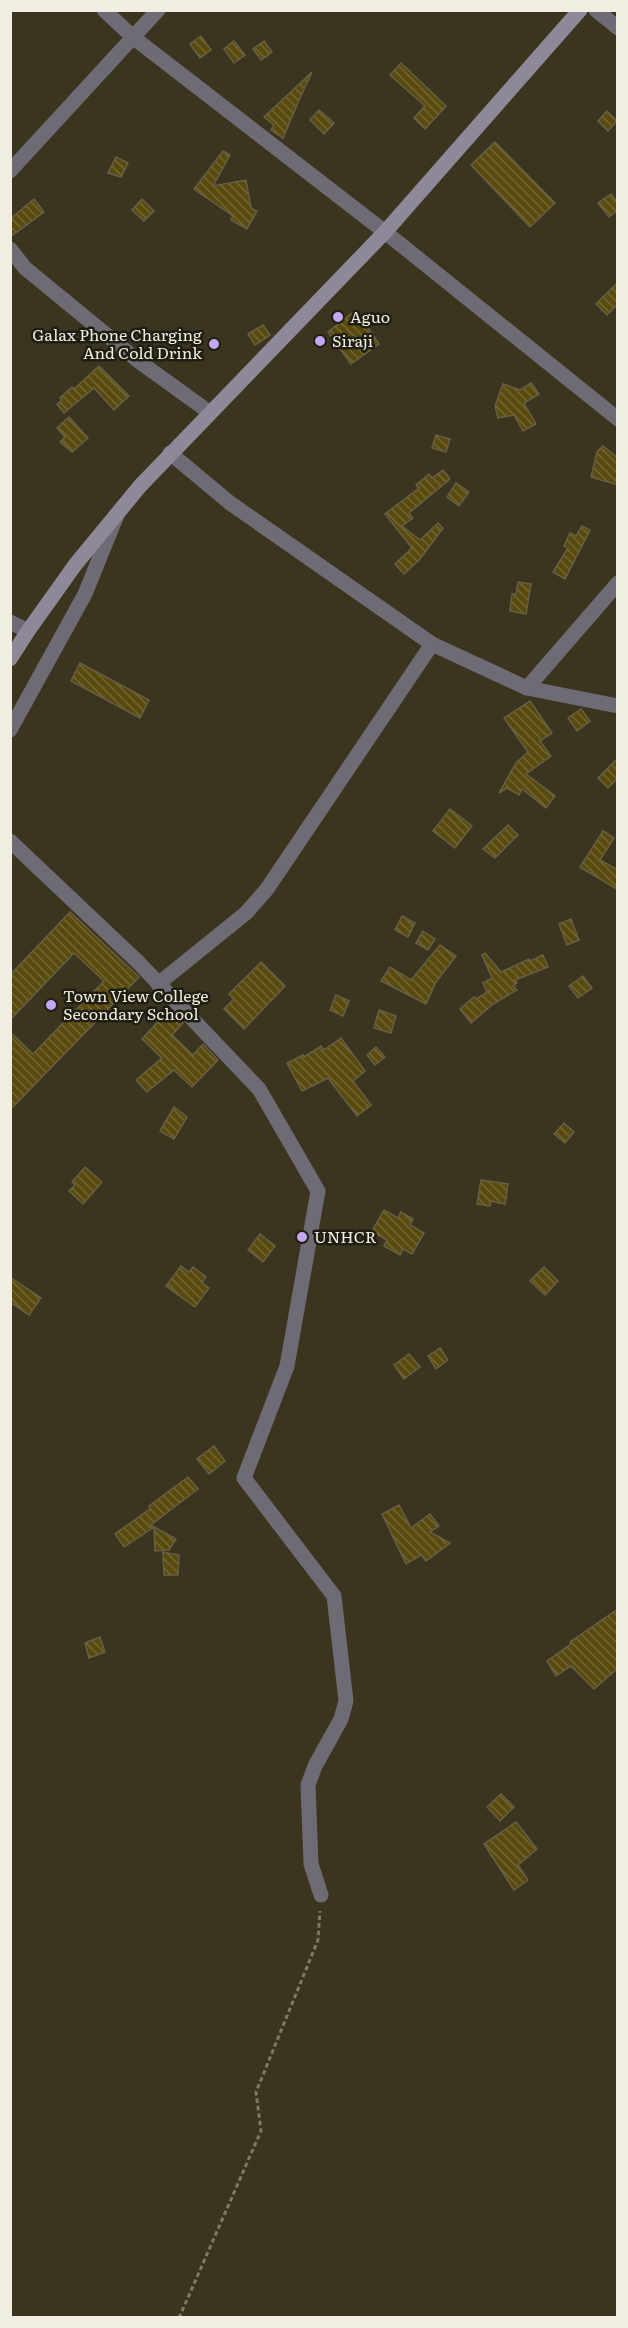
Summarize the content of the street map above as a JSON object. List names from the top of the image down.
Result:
{
  "places": [
    "Aguo",
    "Siraji",
    "Galax Phone Charging And Cold Drink",
    "Town View College Secondary School",
    "UNHCR"
  ]
}
